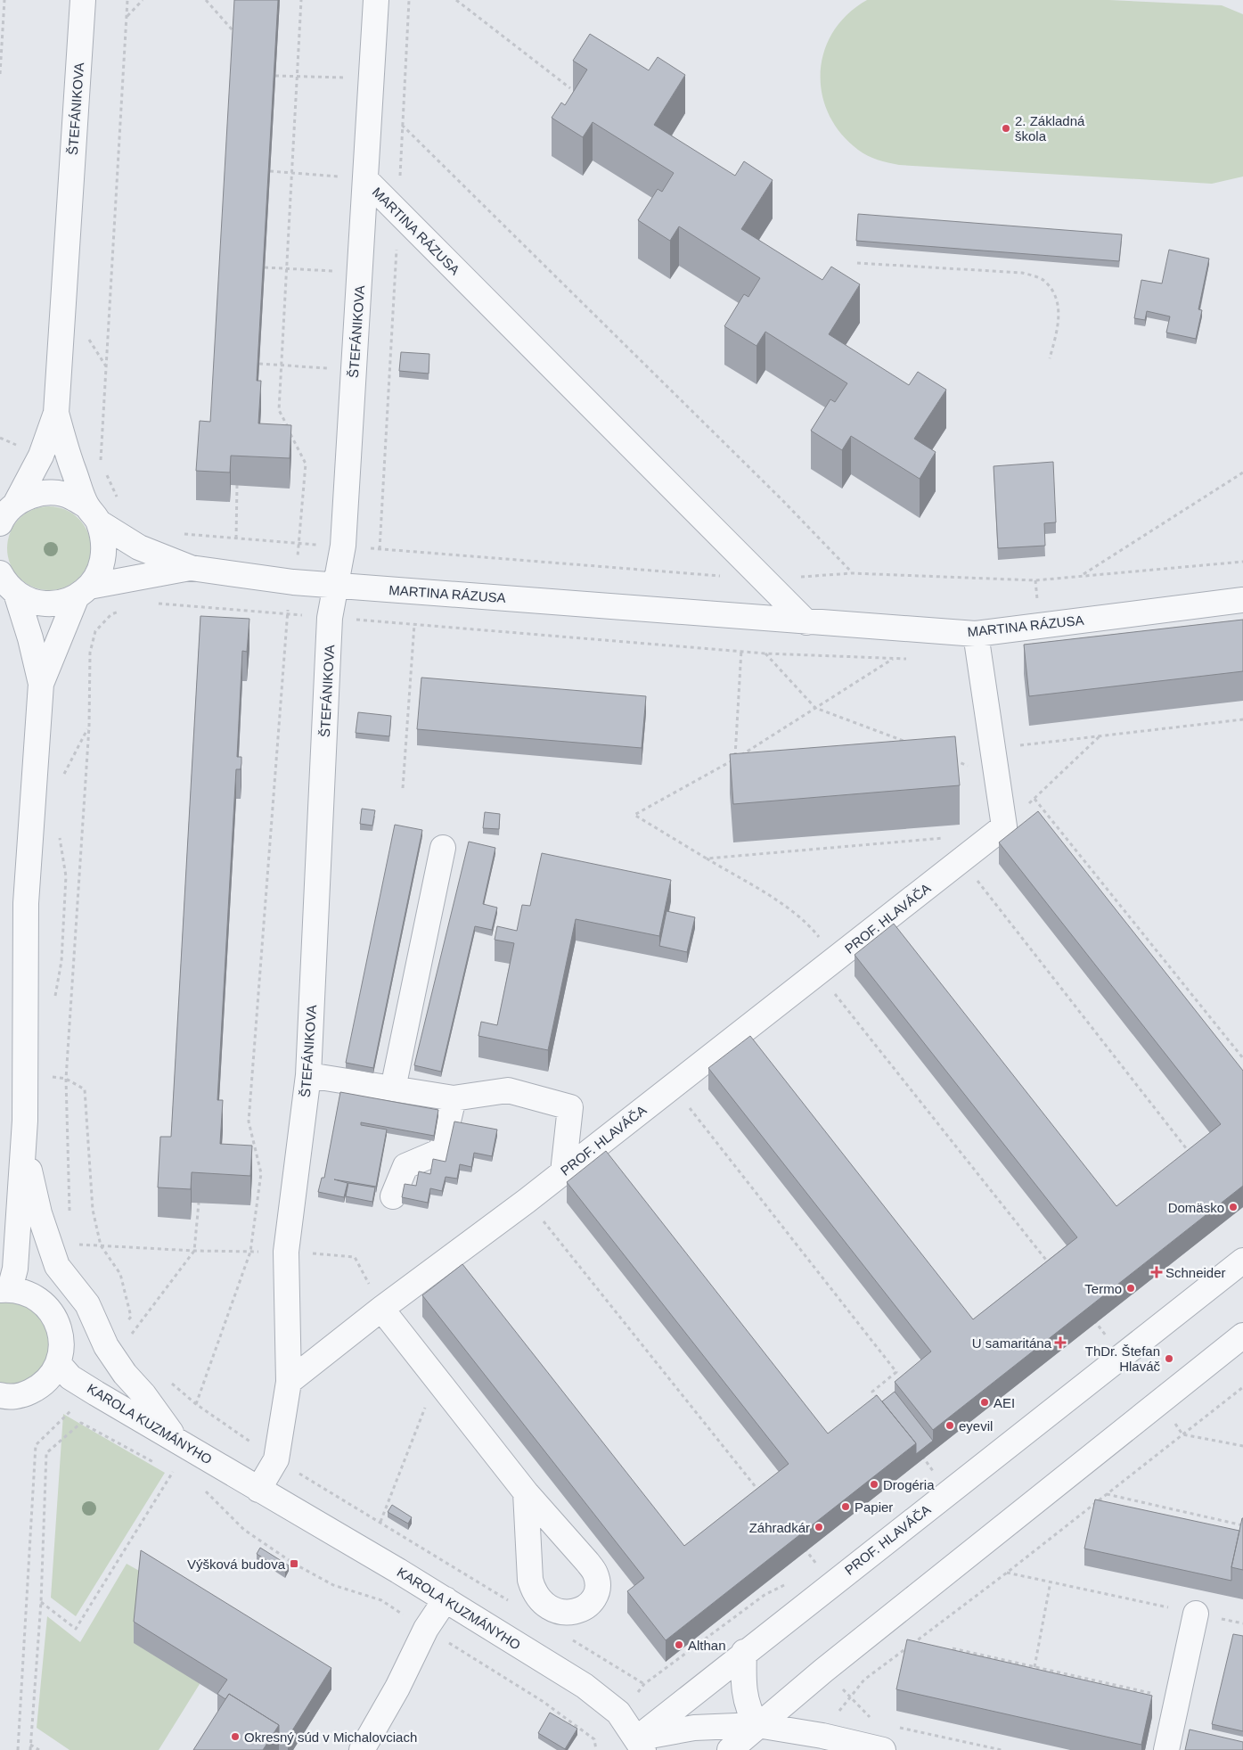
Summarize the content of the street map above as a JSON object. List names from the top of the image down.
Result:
{
  "streets": {
    "street": [
      "ŠTEFÁNIKOVA",
      "MARTINA RÁZUSA",
      "PROF. HLAVÁČA",
      "KAROLA KUZMÁNYHO"
    ]
  },
  "crossings": [
    ["ŠTEFÁNIKOVA", "MARTINA RÁZUSA"],
    ["ŠTEFÁNIKOVA", "PROF. HLAVÁČA"],
    ["PROF. HLAVÁČA", "KAROLA KUZMÁNYHO"]
  ],
  "places": {
    "other": [
      "2. Základná škola",
      "Domäsko",
      "Termo",
      "ThDr. Štefan Hlaváč",
      "AEI",
      "eyevil",
      "Drogéria",
      "Papier",
      "Záhradkár",
      "Althan",
      "Okresný súd v Michalovciach"
    ],
    "health": ["Schneider", "U samaritána"],
    "transit": ["Výšková budova"]
  }
}
